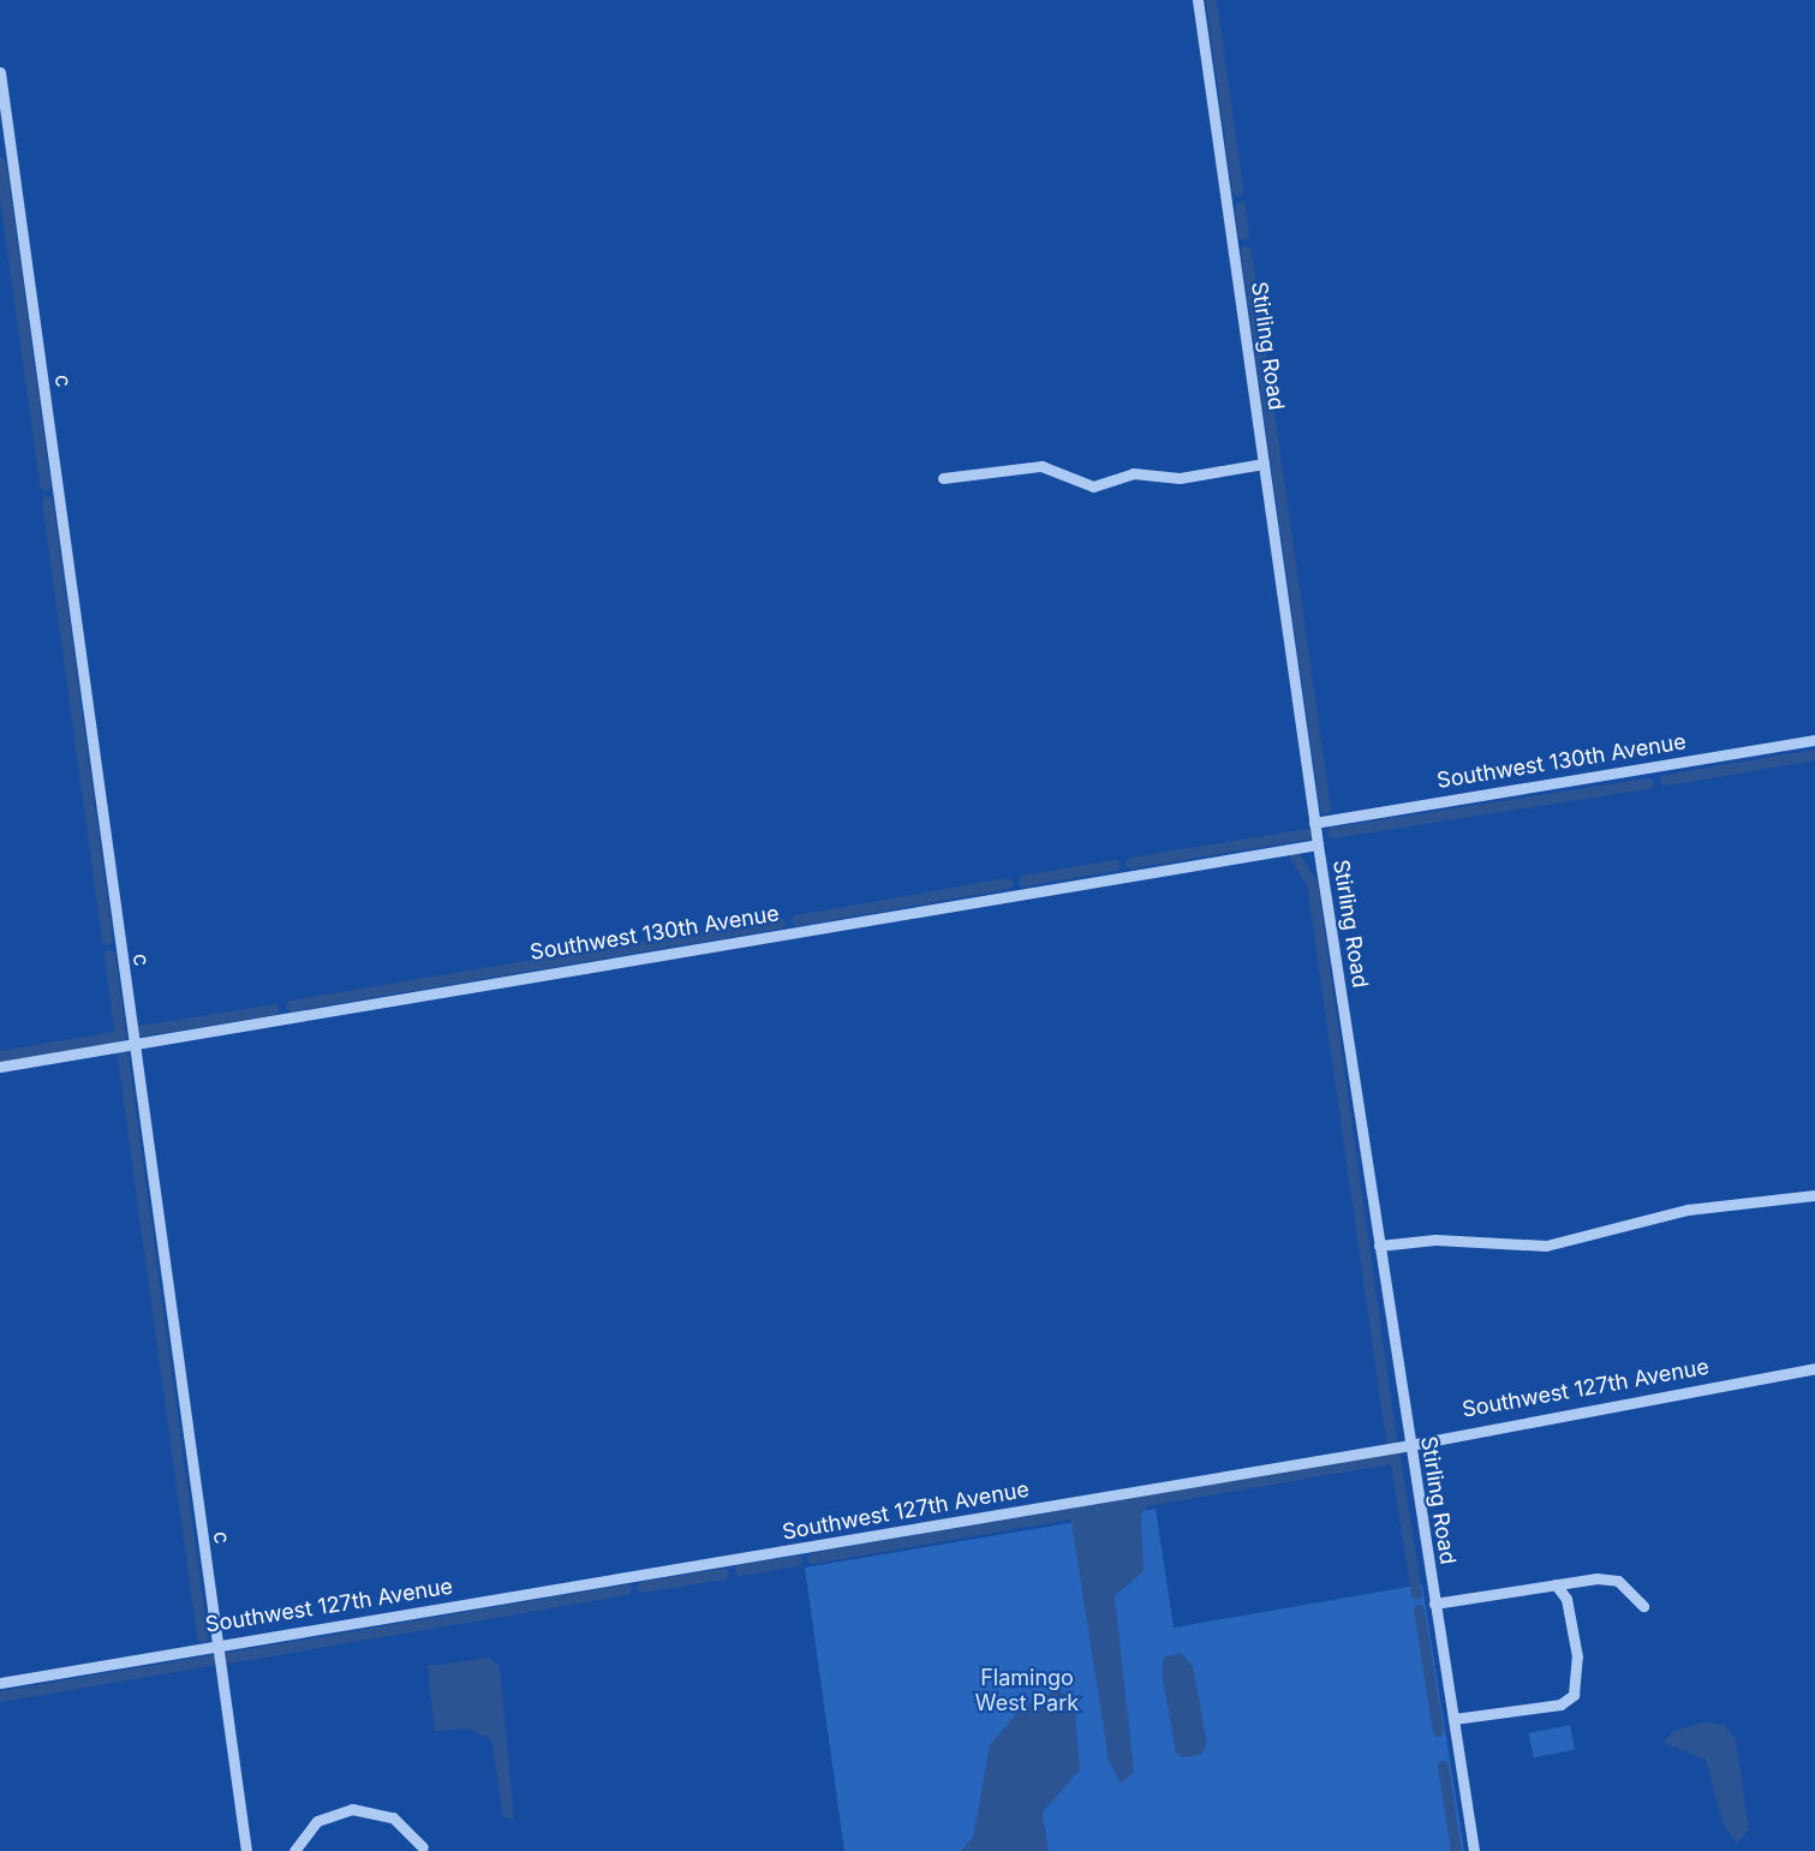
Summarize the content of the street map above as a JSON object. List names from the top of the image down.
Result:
{
  "streets": {
    "street": [
      "Stirling Road",
      "c",
      "Southwest 130th Avenue",
      "Southwest 127th Avenue"
    ]
  },
  "crossings": [
    ["Stirling Road", "Southwest 130th Avenue"],
    ["Stirling Road", "Southwest 127th Avenue"],
    ["c", "Southwest 130th Avenue"],
    ["c", "Southwest 127th Avenue"]
  ],
  "parks": ["Flamingo West Park"]
}
